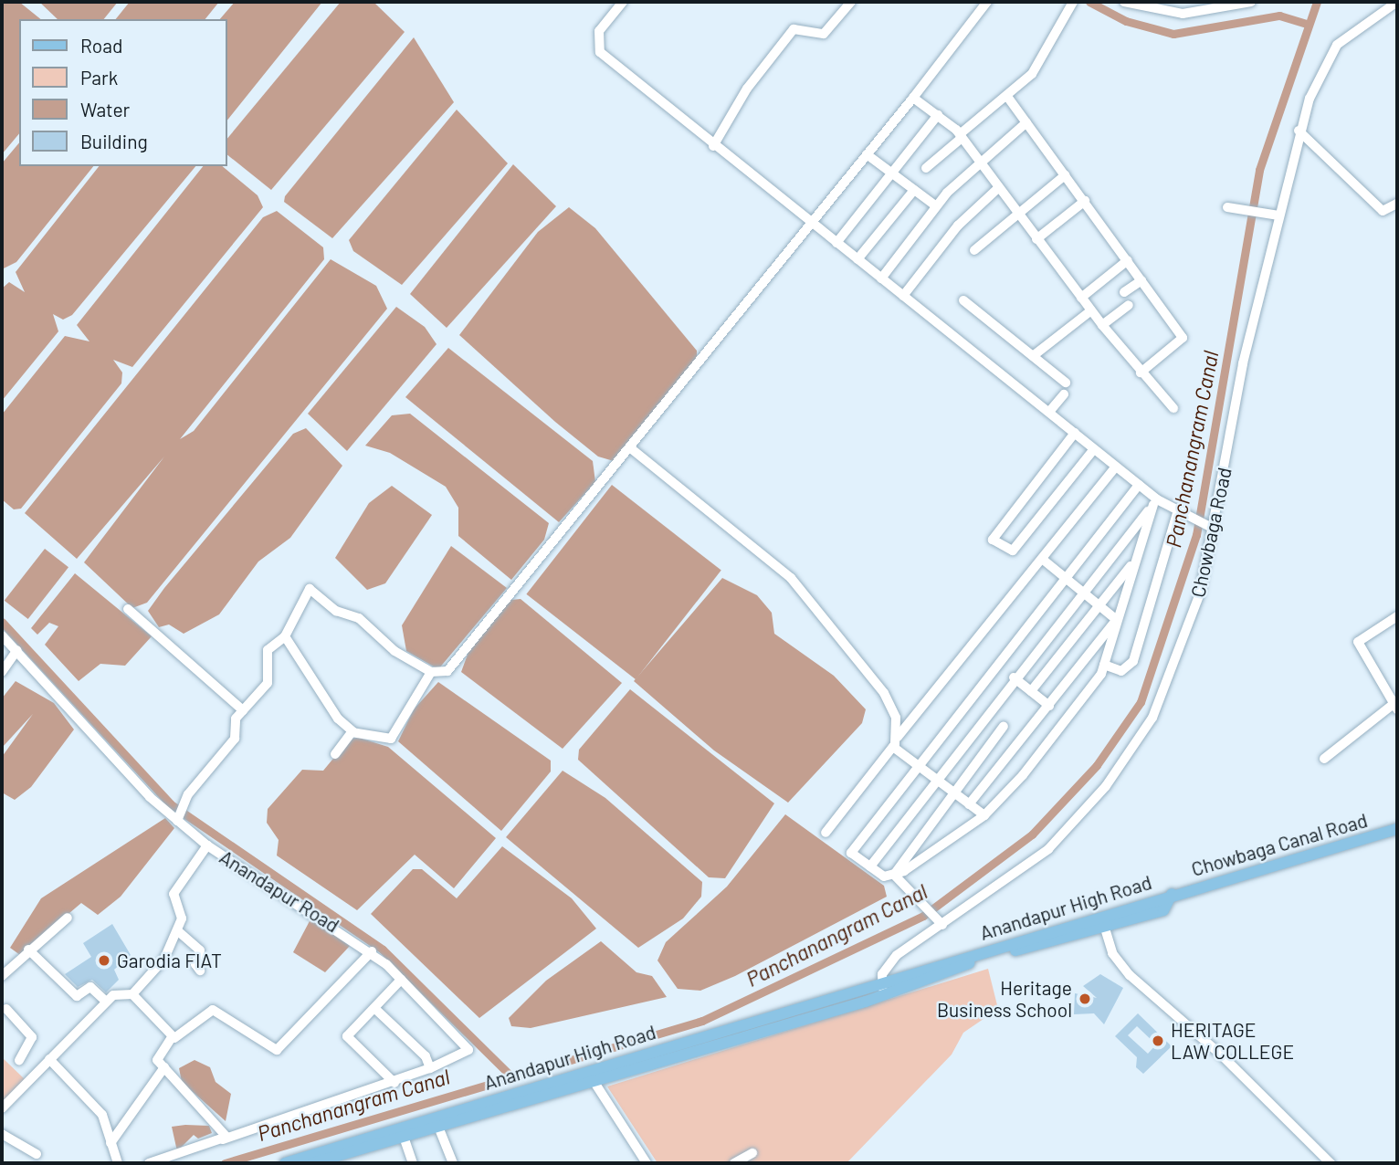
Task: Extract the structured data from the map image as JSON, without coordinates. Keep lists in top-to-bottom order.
{
  "streets": {
    "main road": ["Chowbaga Canal Road", "Anandapur High Road"],
    "street": ["Chowbaga Road", "Anandapur Road"]
  },
  "crossings": [
    ["Chowbaga Road", "Anandapur High Road"],
    ["Chowbaga Canal Road", "Anandapur High Road"]
  ],
  "water": ["Panchanangram Canal"],
  "places": ["Garodia FIAT", "Heritage Business School", "HERITAGE LAW COLLEGE"],
  "legend": [
    "Road",
    "Park",
    "Water",
    "Building"
  ]
}
